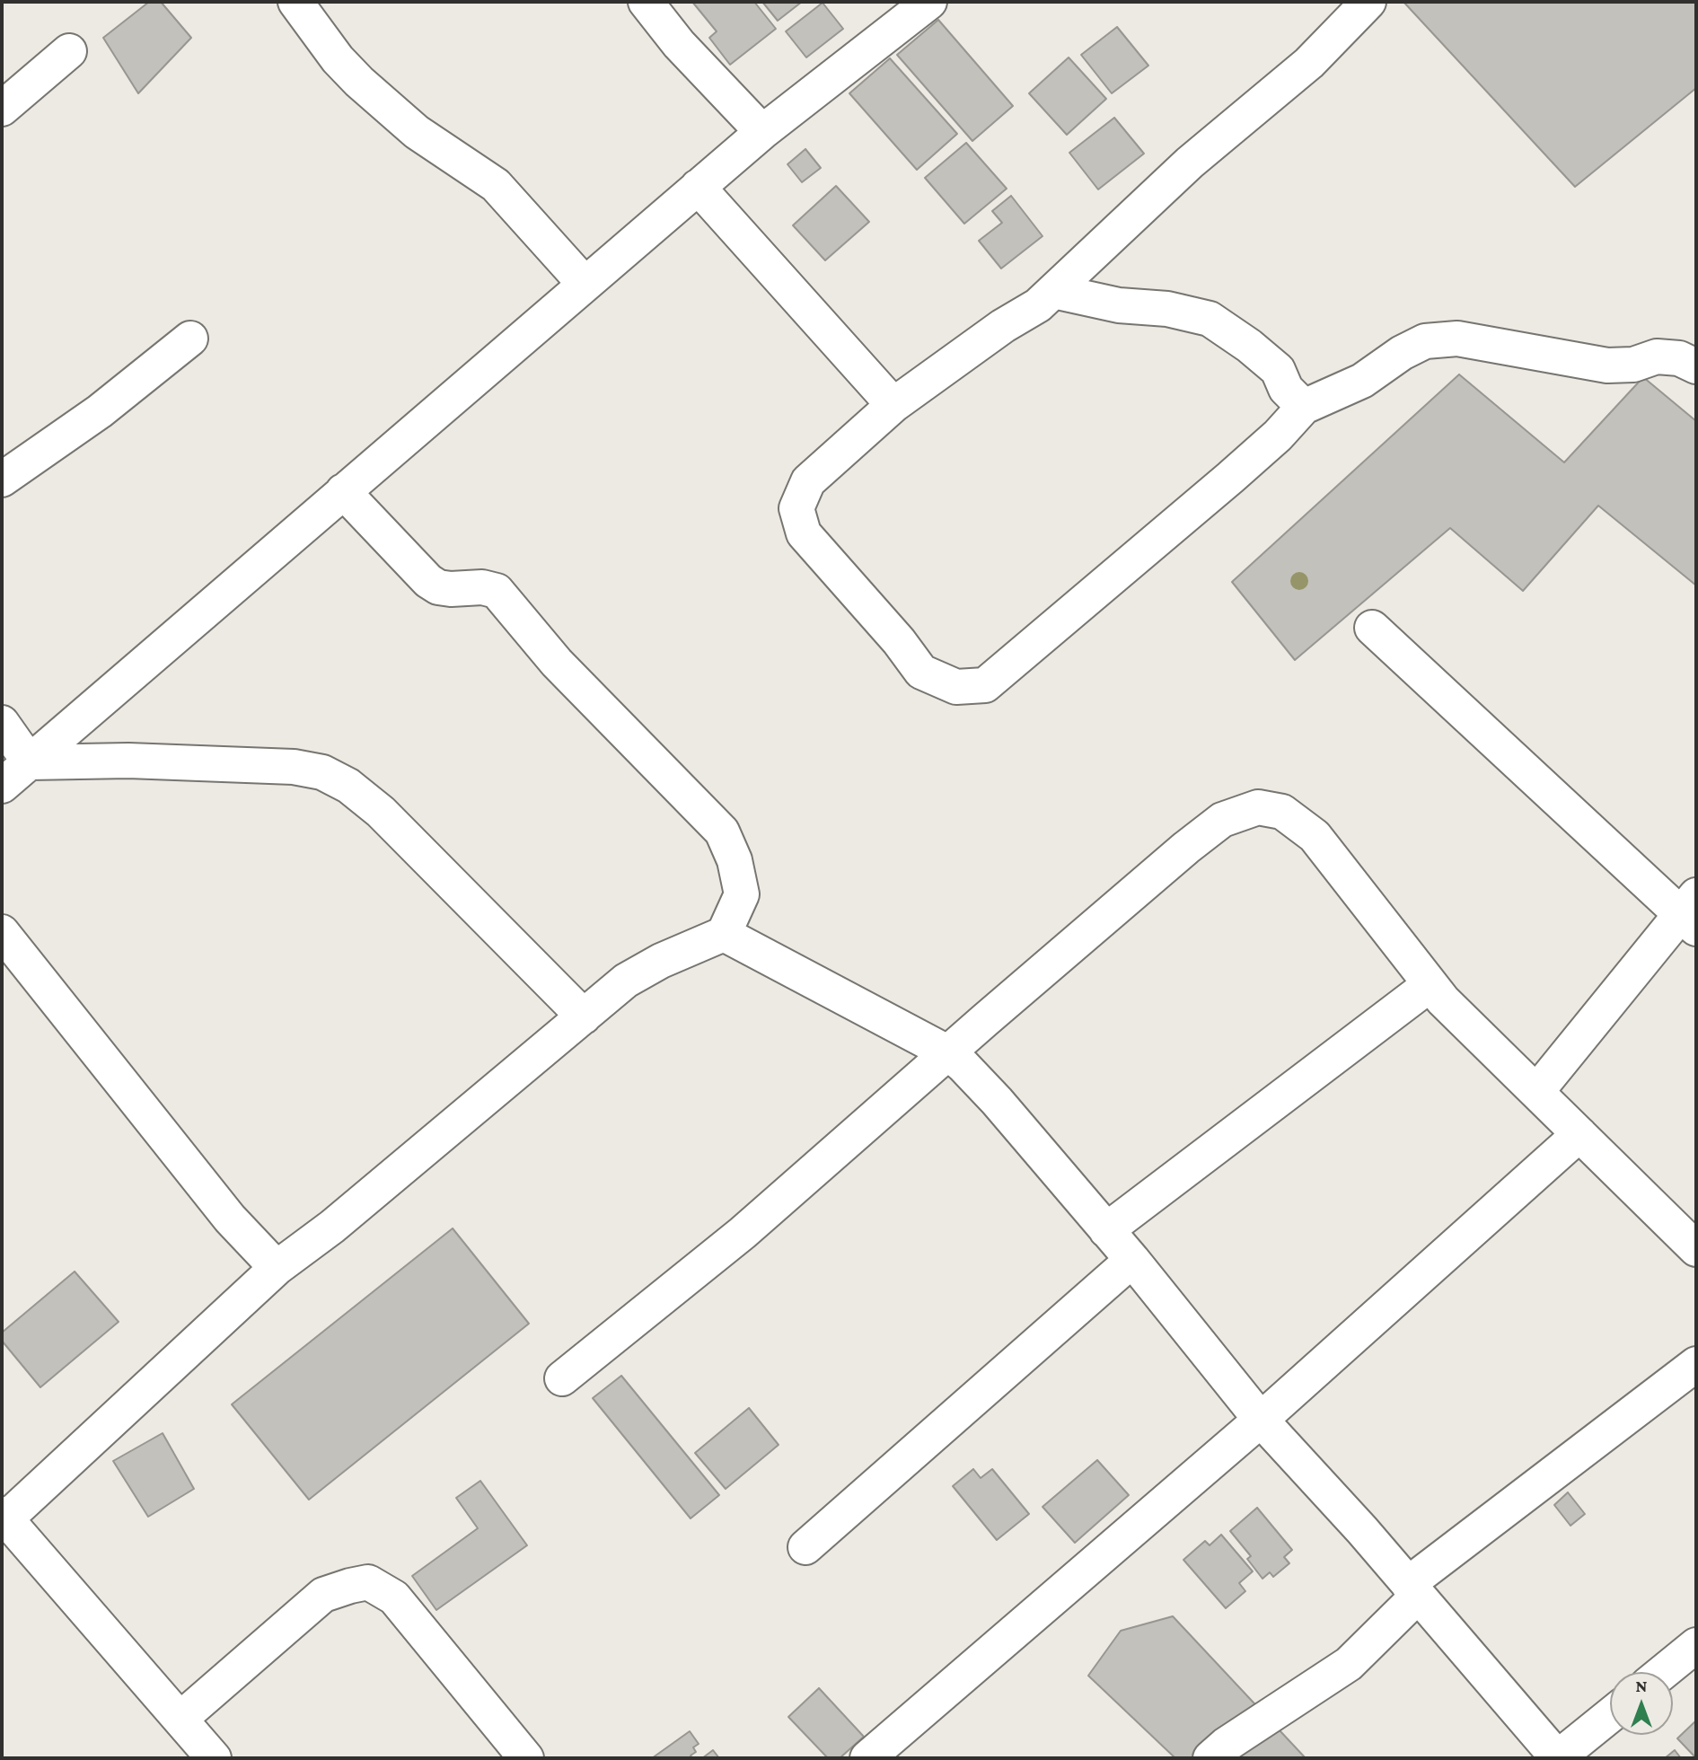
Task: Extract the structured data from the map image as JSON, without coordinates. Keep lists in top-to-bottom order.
{
  "north": "top"
}
